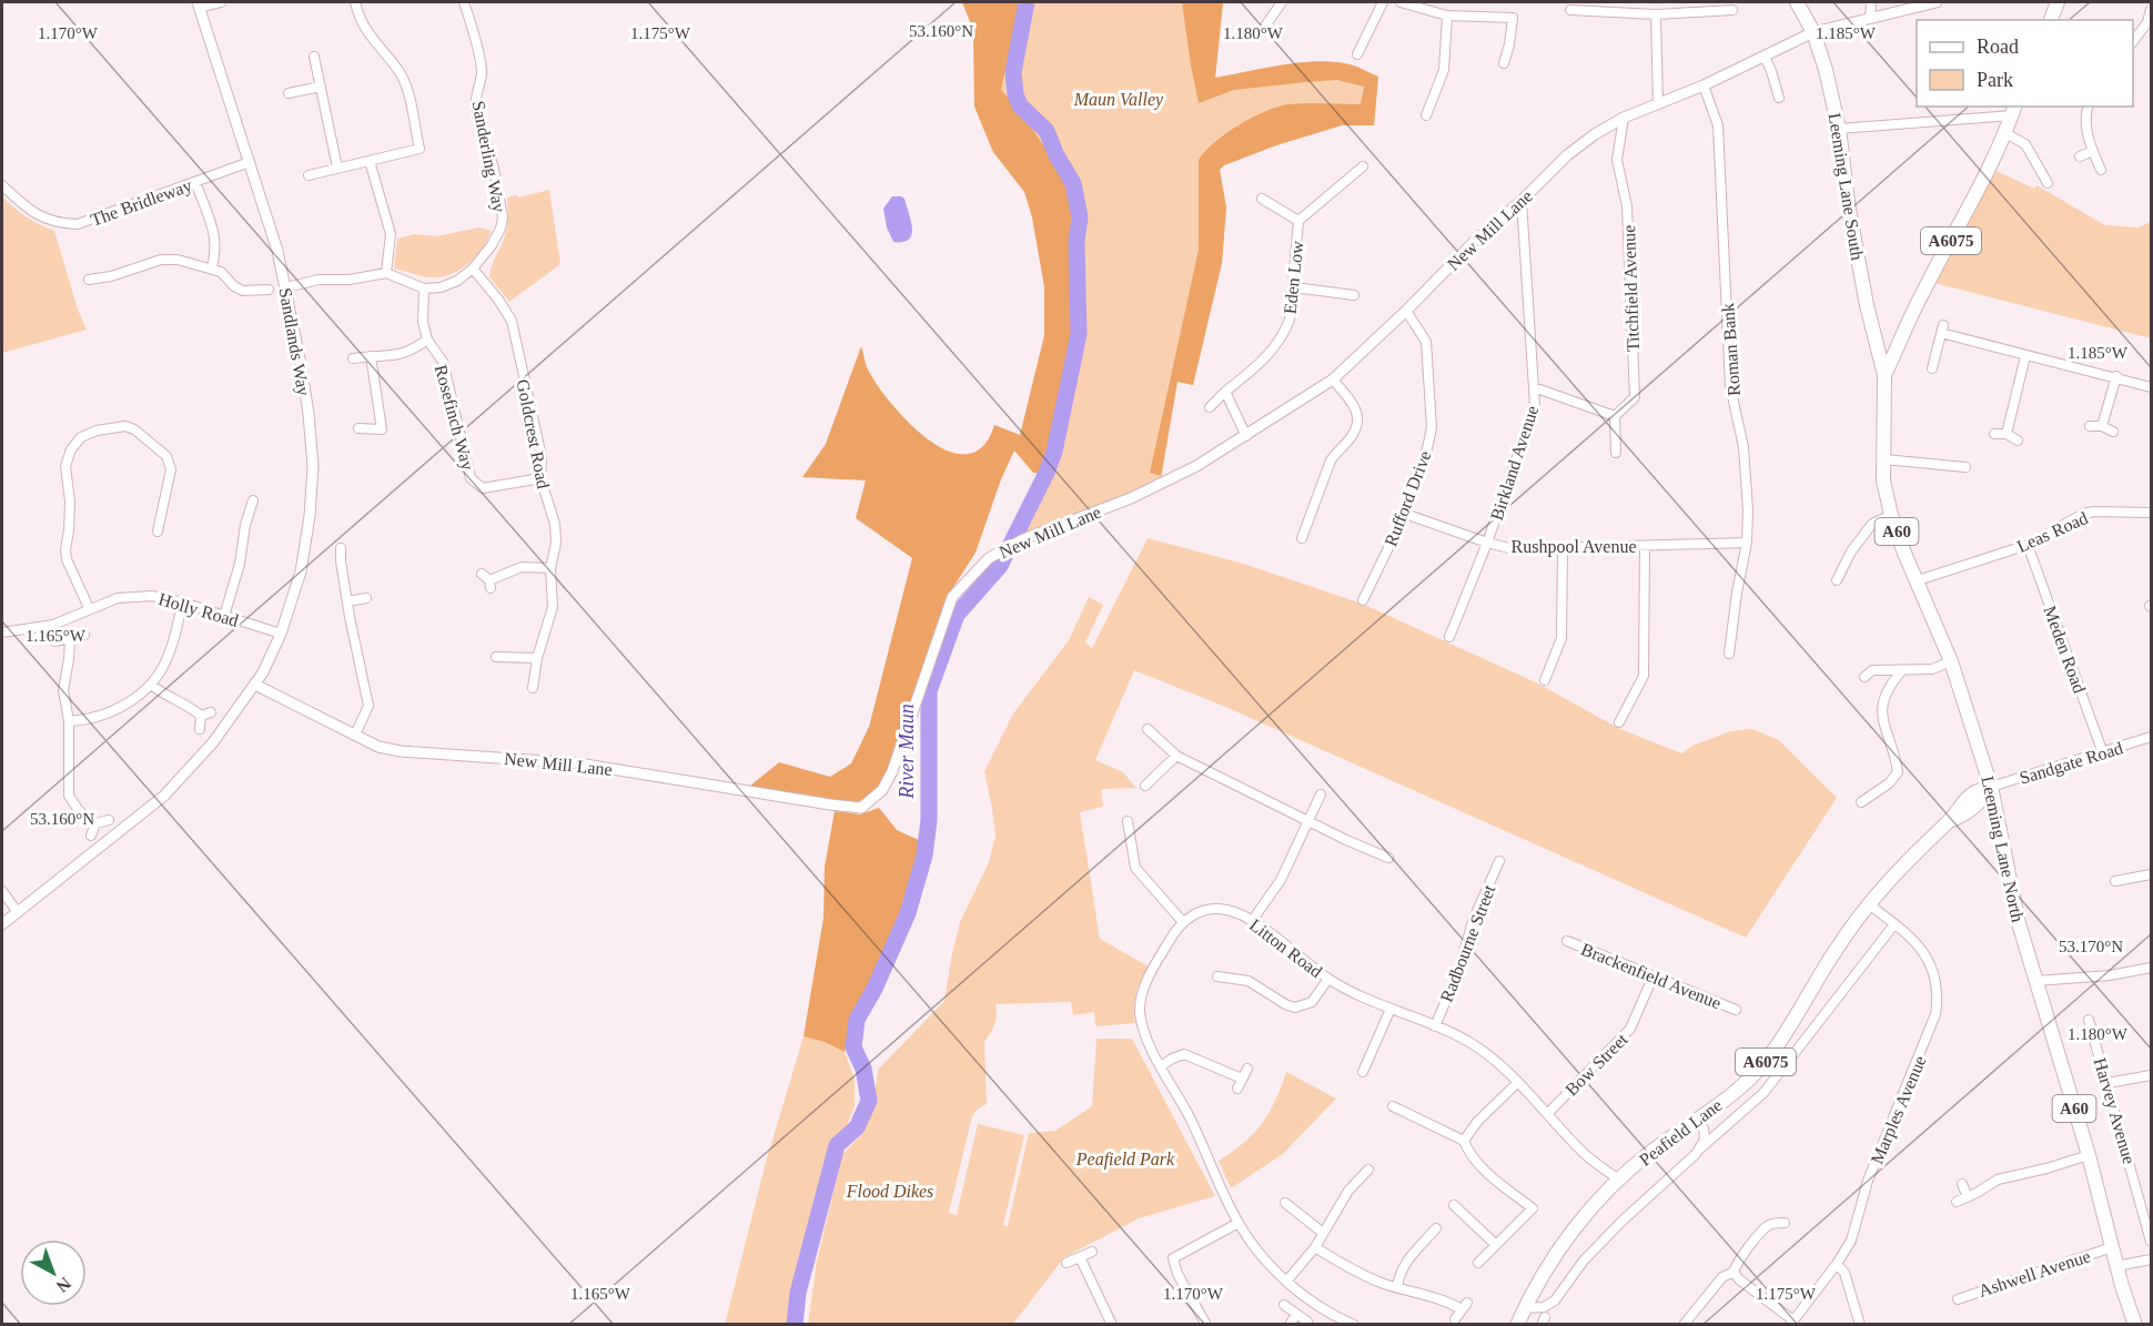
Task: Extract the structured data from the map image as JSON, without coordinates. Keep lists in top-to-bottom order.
{
  "streets": {
    "main road": [
      "Leeming Lane South",
      "A6075",
      "A60",
      "Leeming Lane North",
      "Peafield Lane"
    ],
    "street": [
      "Sanderling Way",
      "The Bridleway",
      "New Mill Lane",
      "Eden Low",
      "Titchfield Avenue",
      "Sandlands Way",
      "Roman Bank",
      "Rosefinch Way",
      "Goldcrest Road",
      "Birkland Avenue",
      "Rufford Drive",
      "Leas Road",
      "Rushpool Avenue",
      "Holly Road",
      "Meden Road",
      "Sandgate Road",
      "Radbourne Street",
      "Litton Road",
      "Brackenfield Avenue",
      "Bow Street",
      "Marples Avenue",
      "Harvey Avenue",
      "Ashwell Avenue"
    ]
  },
  "crossings": [
    ["Sanderling Way", "Rosefinch Way"],
    ["Sanderling Way", "Goldcrest Road"],
    ["Leeming Lane South", "New Mill Lane"],
    ["Leeming Lane South", "A6075"],
    ["Leeming Lane South", "Leeming Lane North"],
    ["The Bridleway", "Sandlands Way"],
    ["New Mill Lane", "Titchfield Avenue"],
    ["New Mill Lane", "Sandlands Way"],
    ["New Mill Lane", "Roman Bank"],
    ["New Mill Lane", "Birkland Avenue"],
    ["New Mill Lane", "Rufford Drive"],
    ["A6075", "Leeming Lane North"],
    ["Sandlands Way", "Holly Road"],
    ["Roman Bank", "Rushpool Avenue"],
    ["Rosefinch Way", "Goldcrest Road"],
    ["Birkland Avenue", "Rushpool Avenue"],
    ["Rufford Drive", "Rushpool Avenue"],
    ["Leas Road", "Meden Road"],
    ["Leas Road", "Leeming Lane North"],
    ["Meden Road", "Sandgate Road"],
    ["Sandgate Road", "Leeming Lane North"],
    ["Sandgate Road", "Peafield Lane"],
    ["Leeming Lane North", "Peafield Lane"],
    ["Leeming Lane North", "Ashwell Avenue"],
    ["Radbourne Street", "Litton Road"],
    ["Litton Road", "Bow Street"],
    ["Litton Road", "Peafield Lane"],
    ["Brackenfield Avenue", "Bow Street"],
    ["Marples Avenue", "Peafield Lane"]
  ],
  "water": ["River Maun"],
  "parks": ["Maun Valley", "Peafield Park", "Flood Dikes"],
  "legend": ["Road", "Park"],
  "north": "bottom right",
  "coordinates": [
    "53.160°N",
    "1.170°W",
    "1.175°W",
    "1.180°W",
    "1.185°W",
    "1.165°W",
    "53.170°N"
  ]
}
